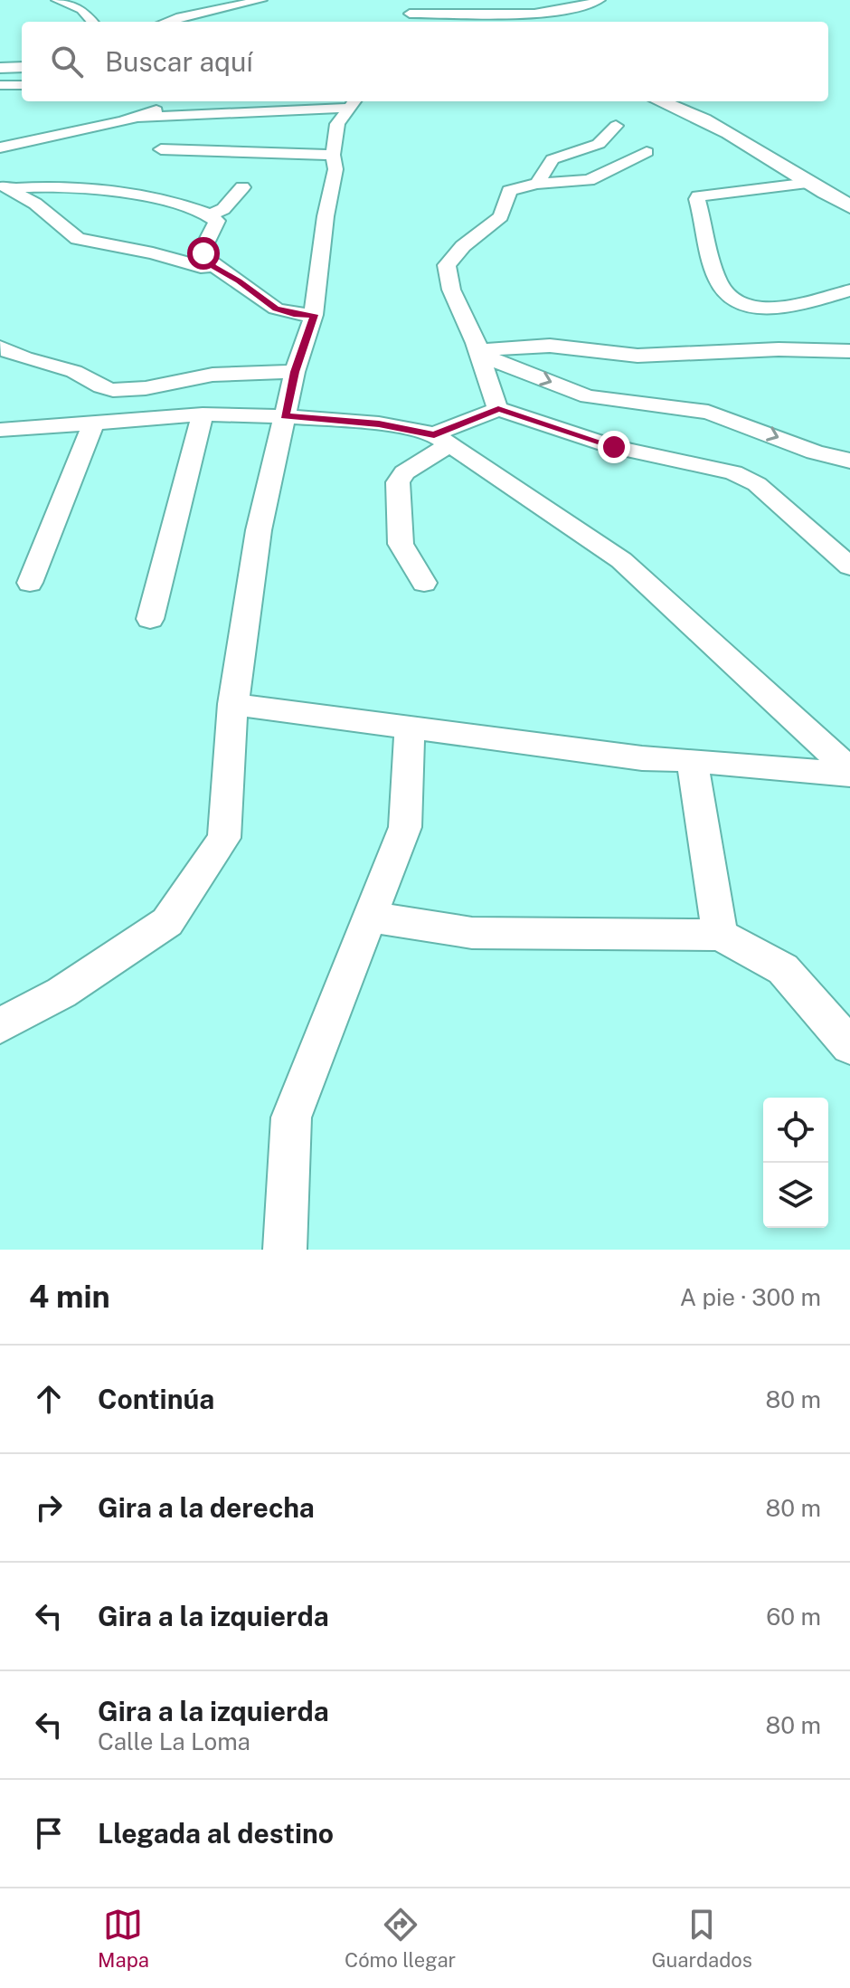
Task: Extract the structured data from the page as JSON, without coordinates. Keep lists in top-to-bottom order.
{
  "page": {
    "search": "Buscar aquí",
    "heading": ["4 min", "A pie · 300 m"],
    "list": [
      ["Continúa", "80 m"],
      ["Gira a la derecha", "80 m"],
      ["Gira a la izquierda", "60 m"],
      ["Gira a la izquierda", "Calle La Loma", "80 m"],
      "Llegada al destino"
    ],
    "nav": ["Mapa", "Cómo llegar", "Guardados"]
  }
}
